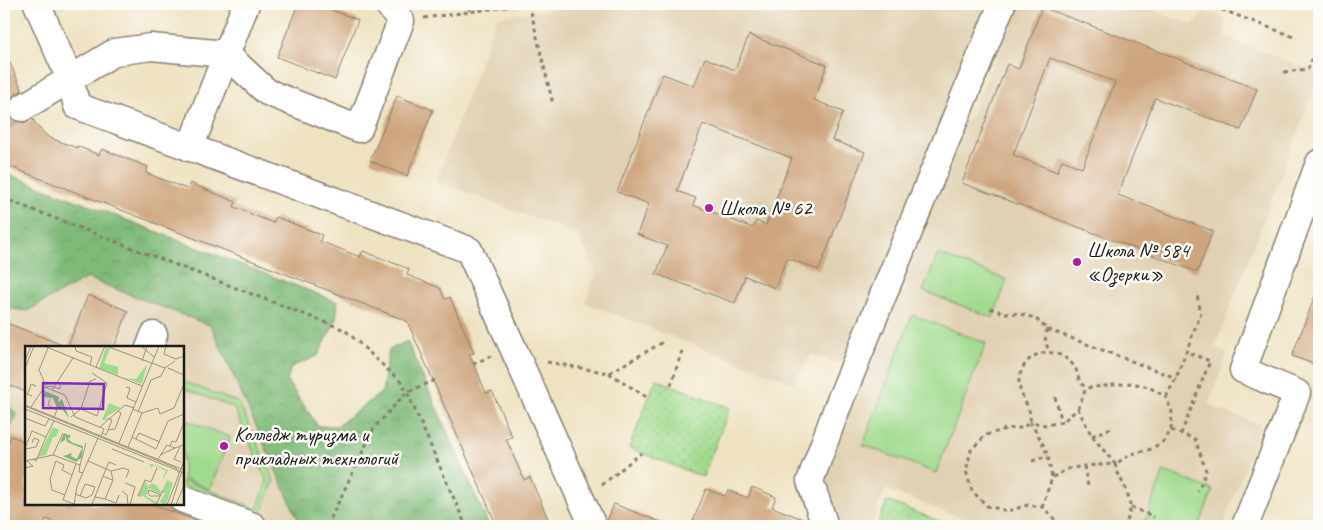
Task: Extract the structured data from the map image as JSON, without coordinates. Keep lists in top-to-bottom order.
{
  "places": ["Школа № 62", "Школа № 584 «Озерки»", "Колледж туризма и прикладных технологий"]
}
